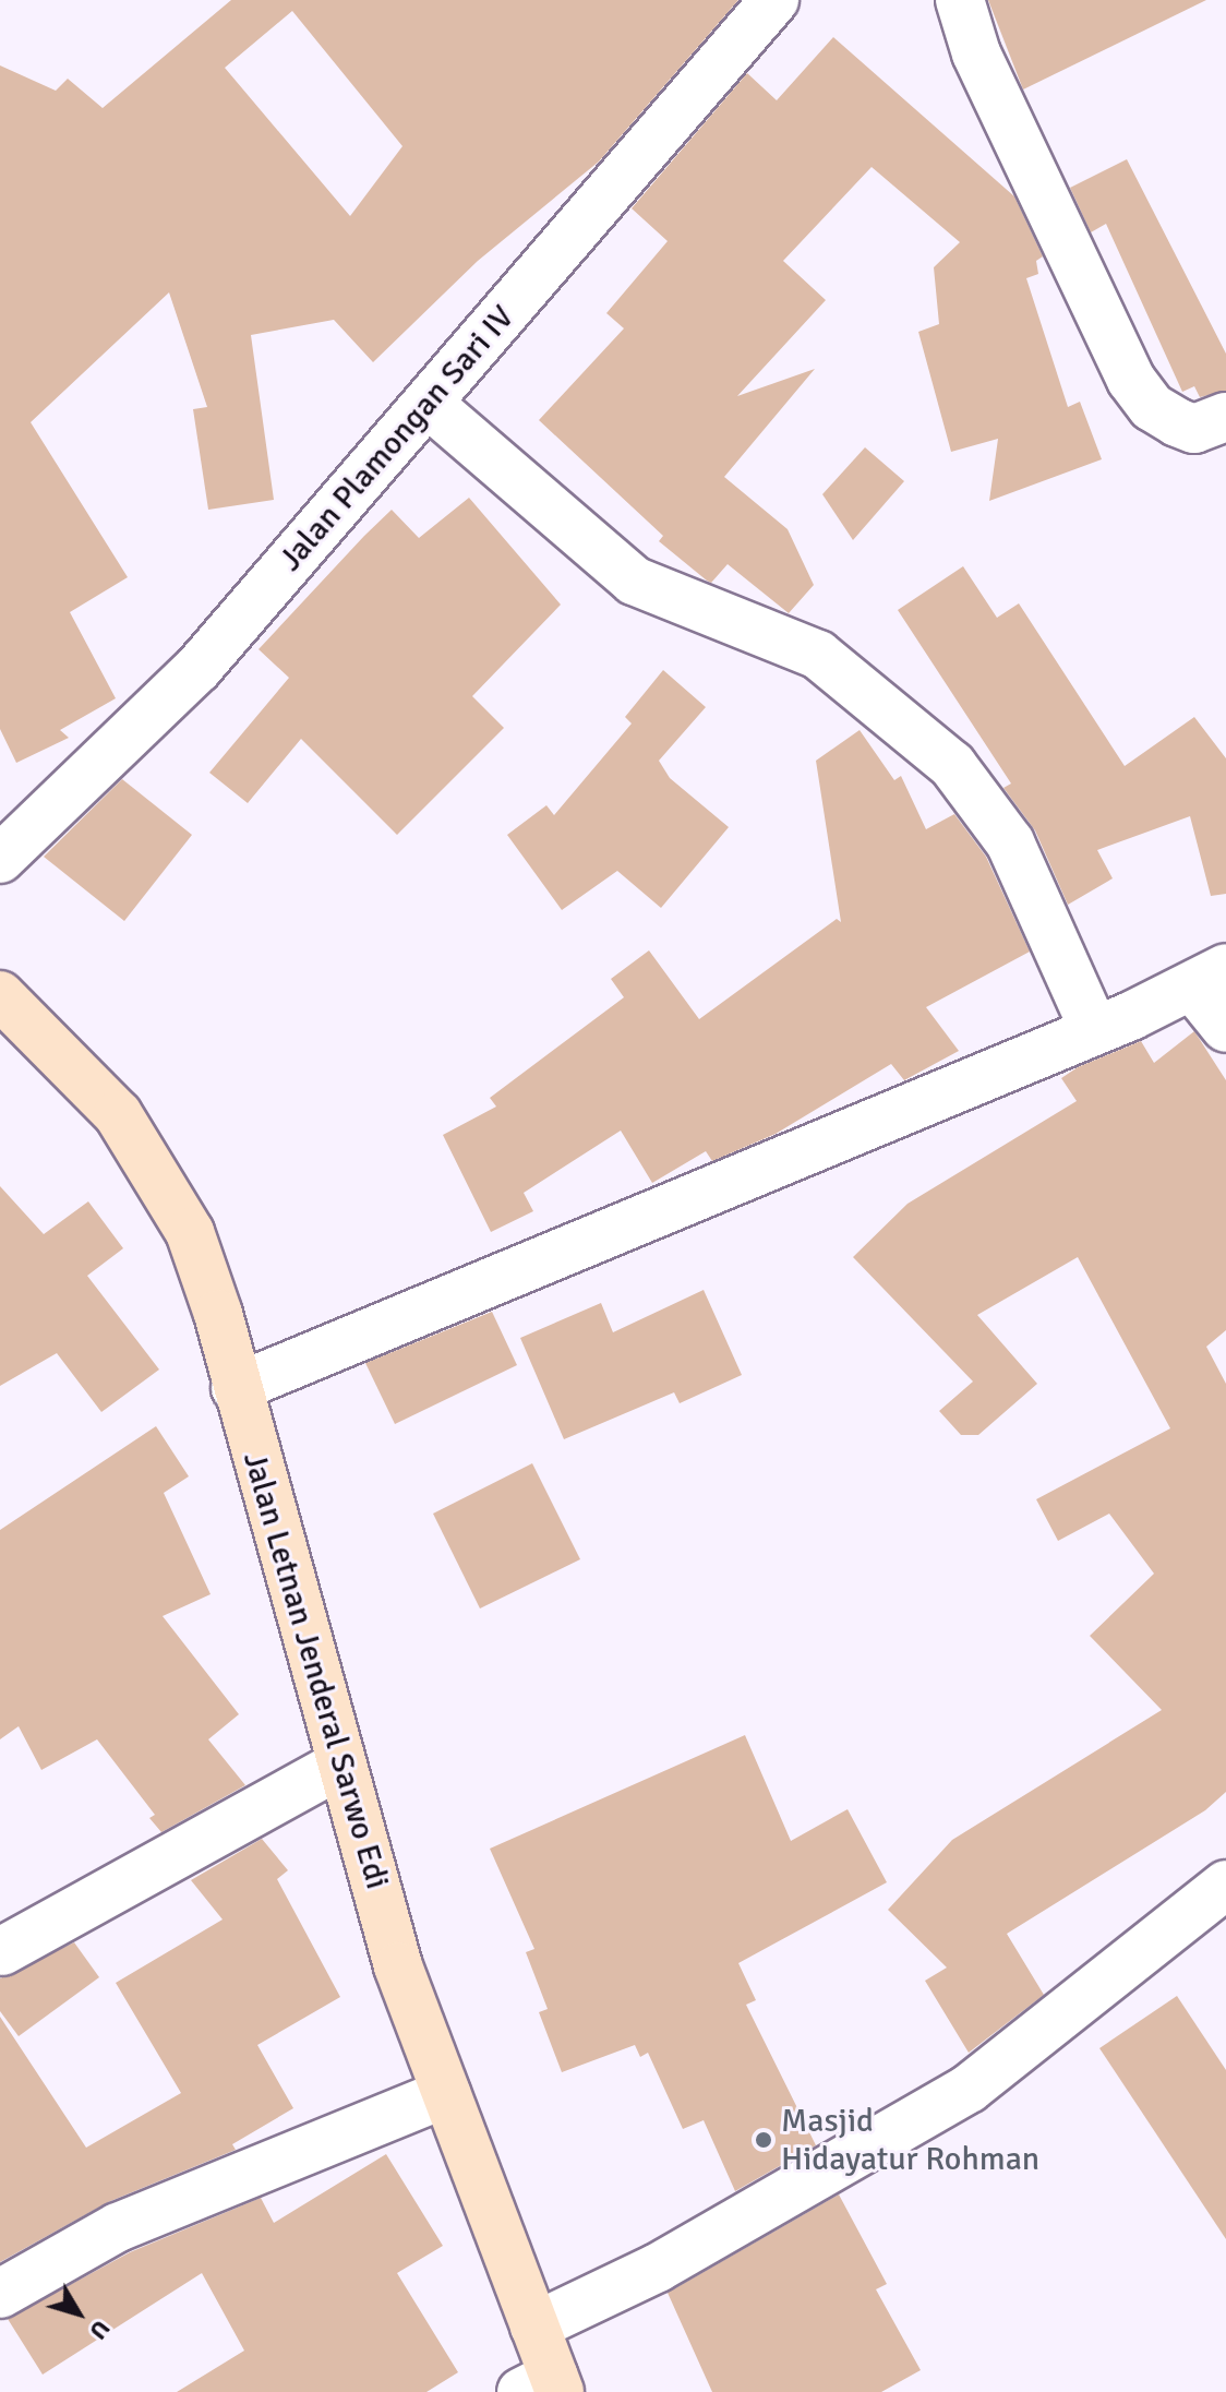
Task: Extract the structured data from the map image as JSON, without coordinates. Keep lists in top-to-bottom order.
{
  "streets": {
    "main road": ["Jalan Letnan Jenderal Sarwo Edi"],
    "street": ["Jalan Plamongan Sari IV"]
  },
  "places": ["Masjid Hidayatur Rohman"],
  "north": "bottom right"
}
